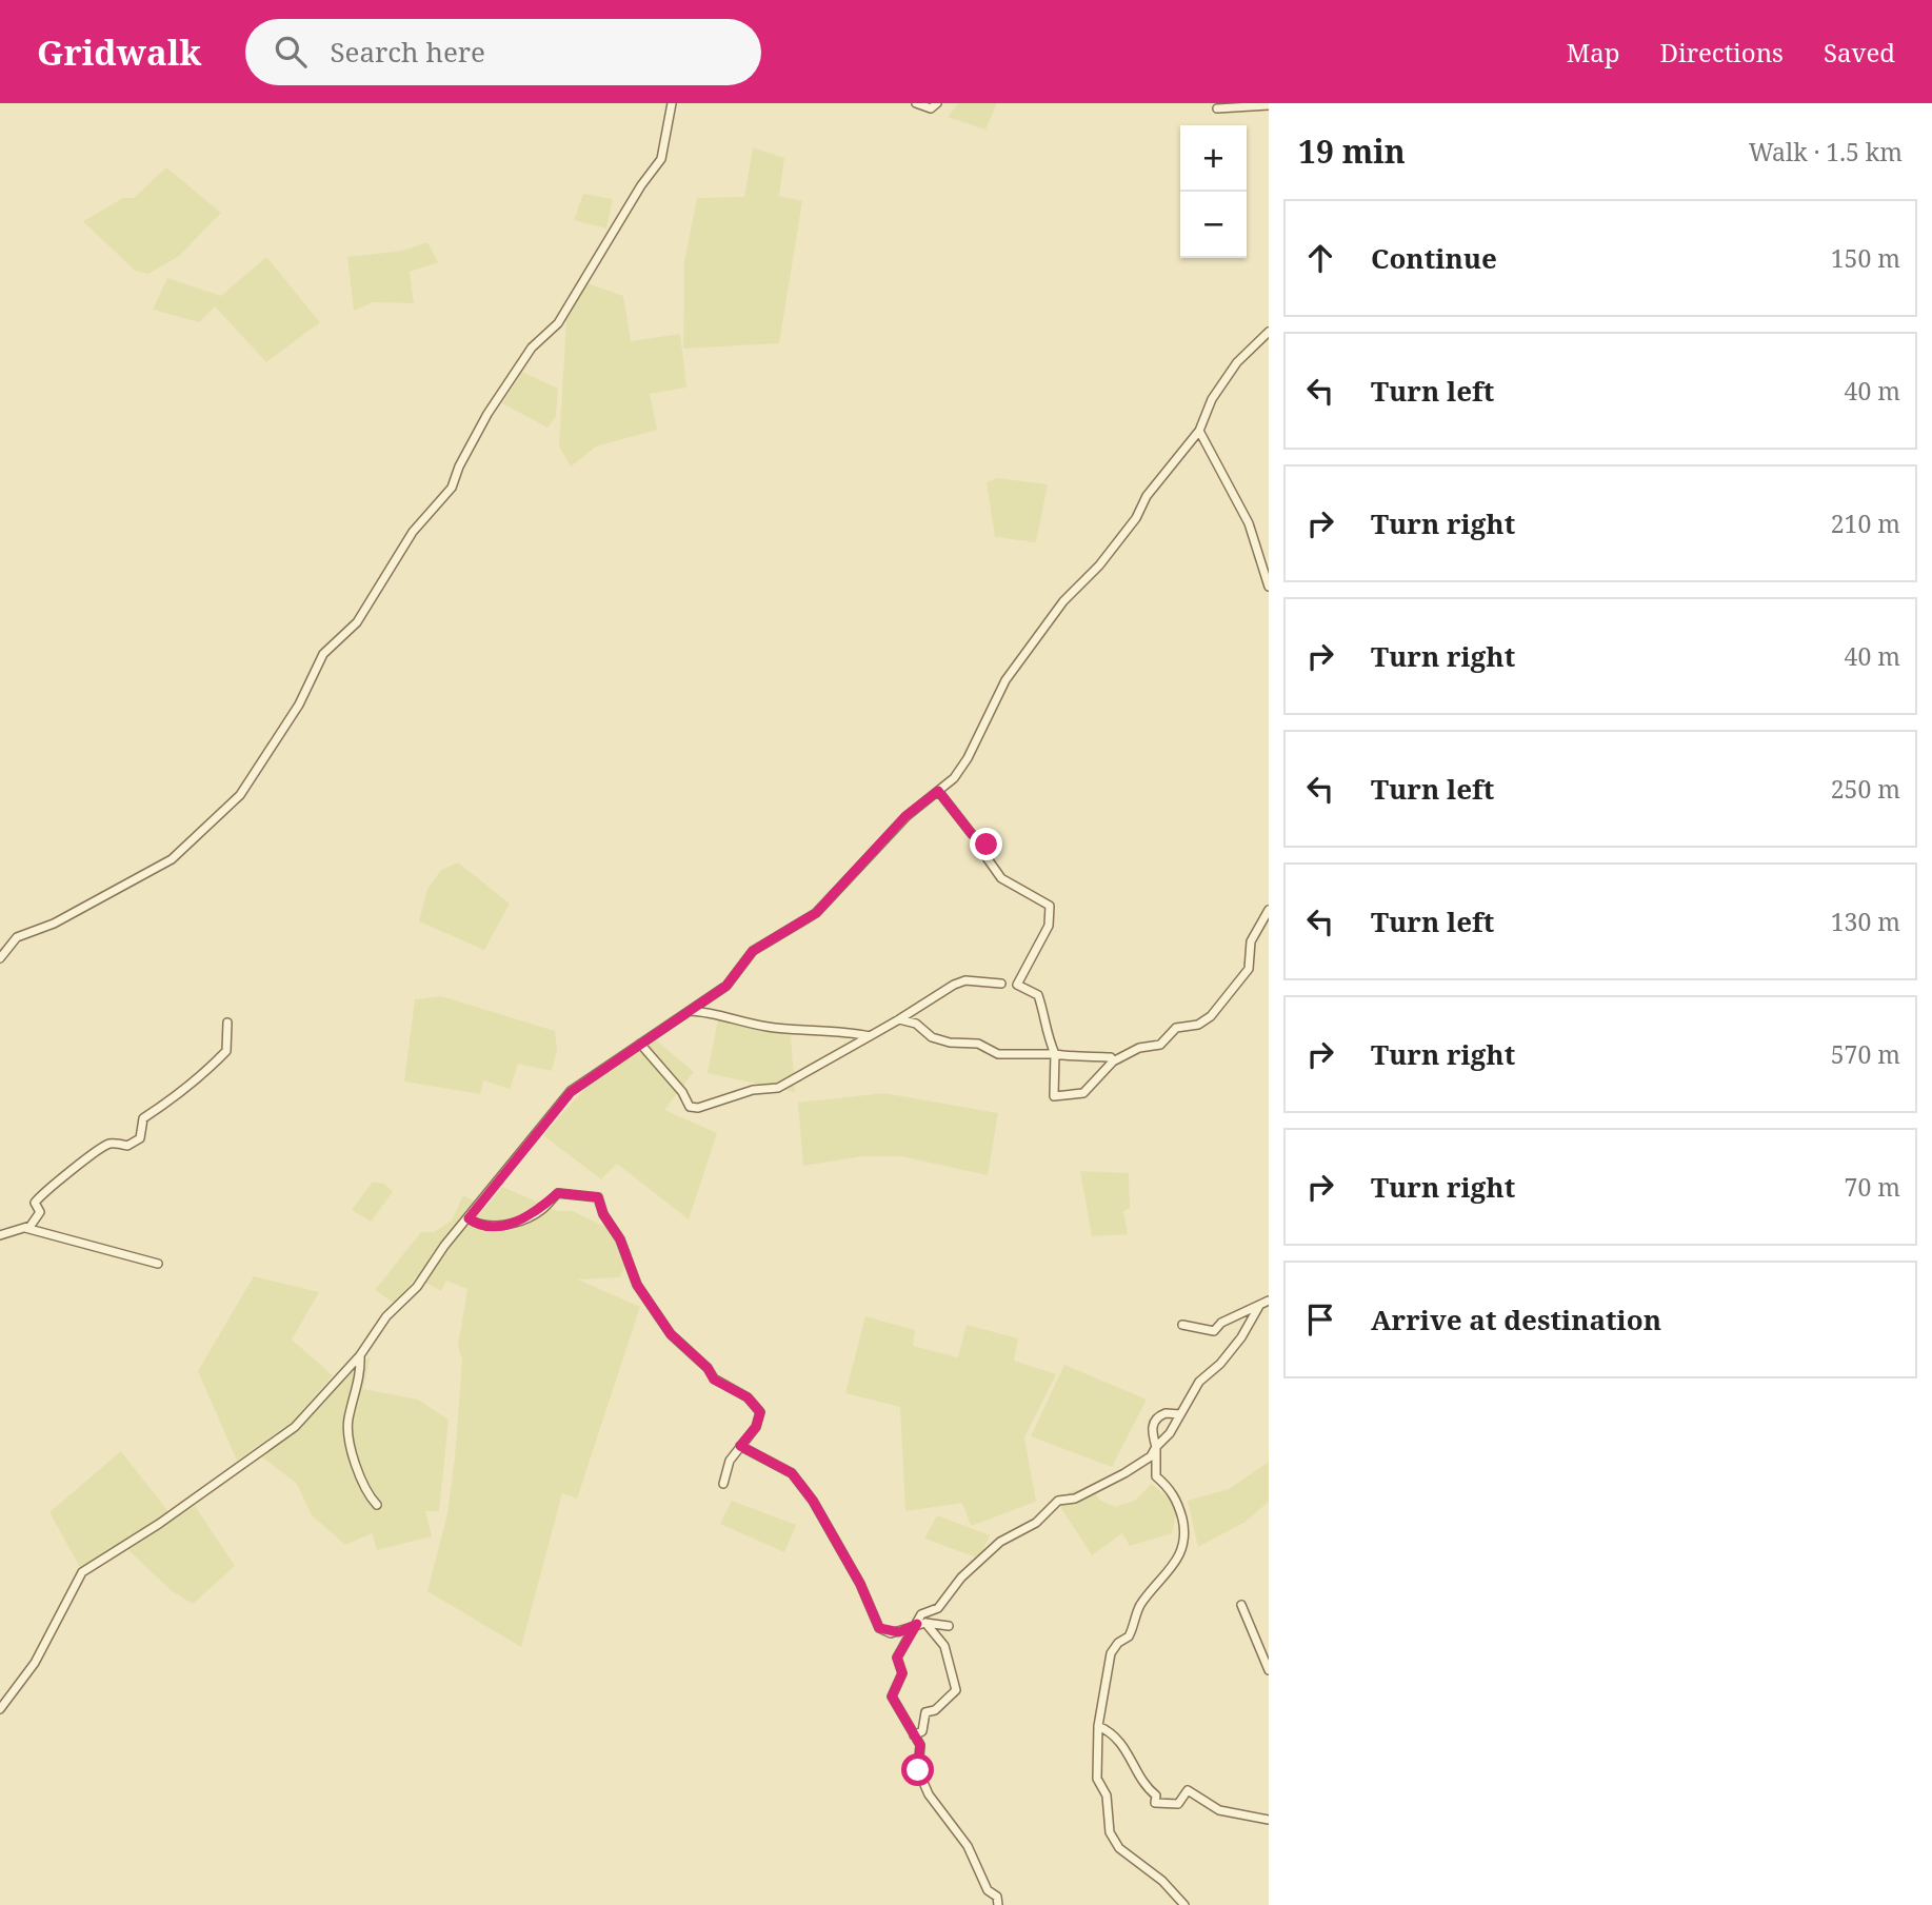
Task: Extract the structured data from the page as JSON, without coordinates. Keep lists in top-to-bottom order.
{
  "page": {
    "header": "Gridwalk",
    "search": "Search here",
    "nav": ["Map", "Directions", "Saved"],
    "heading": ["19 min", "Walk · 1.5 km"],
    "map_buttons": ["+", "−"],
    "list": [
      ["Continue", "150 m"],
      ["Turn left", "40 m"],
      ["Turn right", "210 m"],
      ["Turn right", "40 m"],
      ["Turn left", "250 m"],
      ["Turn left", "130 m"],
      ["Turn right", "570 m"],
      ["Turn right", "70 m"],
      "Arrive at destination"
    ]
  }
}
